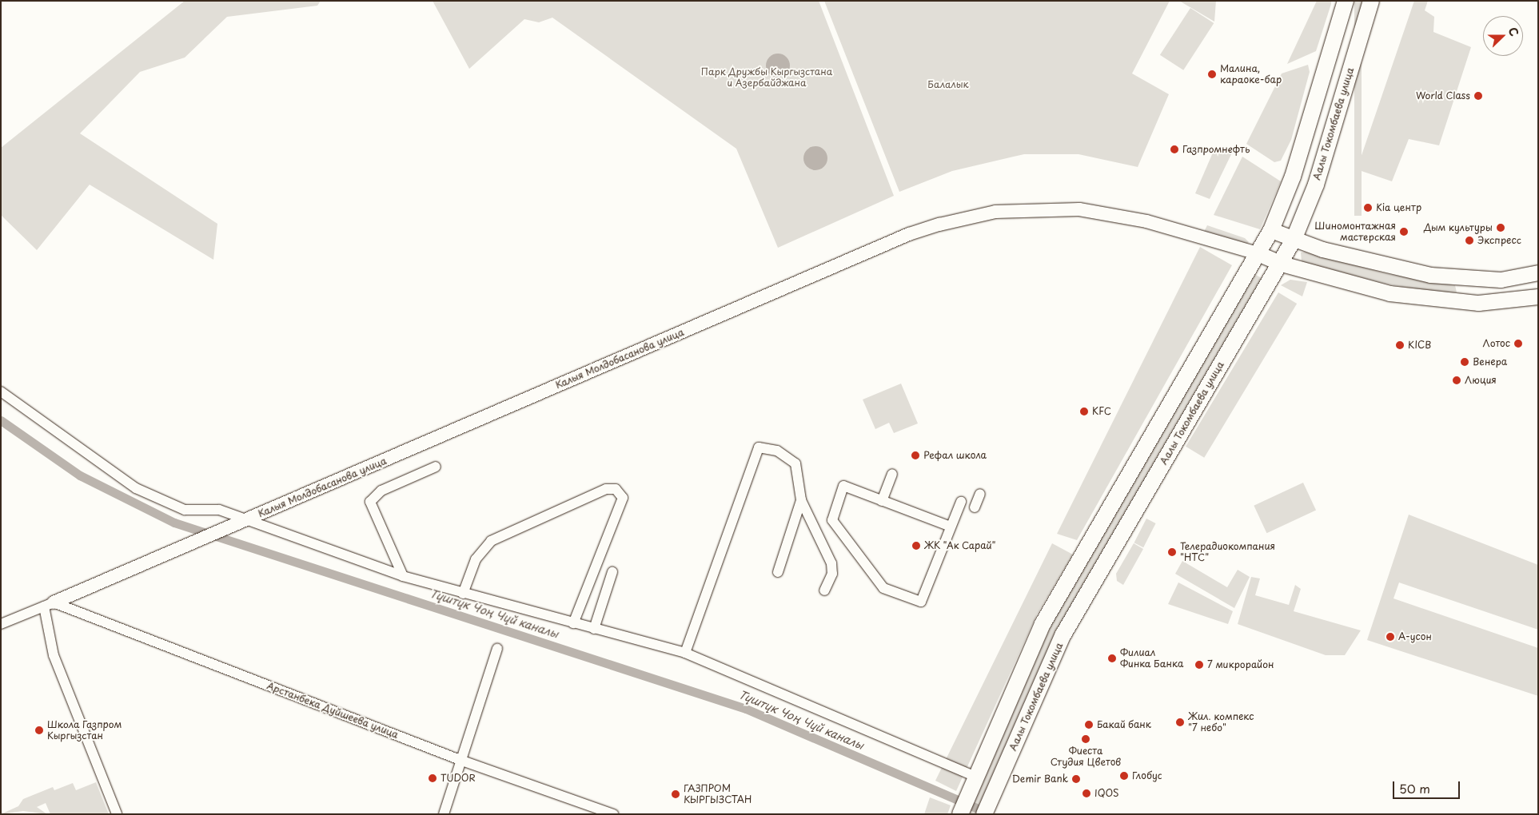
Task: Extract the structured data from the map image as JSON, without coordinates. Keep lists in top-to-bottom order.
{
  "streets": {
    "main road": ["Аалы Токомбаева улица"],
    "street": ["Калыя Молдобасанова улица", "Арстанбека Дуйшеева улица"]
  },
  "crossings": [
    ["Калыя Молдобасанова улица", "Арстанбека Дуйшеева улица"]
  ],
  "water": ["Түштүк Чоң Чүй каналы"],
  "parks": ["Парк Дружбы Кыргызстана и Азербайджана", "Балалык"],
  "places": [
    "Малина, караоке-бар",
    "World Class",
    "Газпромнефть",
    "Kia центр",
    "Дым культуры",
    "Шиномонтажная мастерская",
    "Экспресс",
    "Лотос",
    "KICB",
    "Венера",
    "Люция",
    "KFC",
    "Рефал школа",
    "ЖК \"Ак Сарай\"",
    "Телерадиокомпания \"НТС\"",
    "А-усон",
    "Филиал Финка Банка",
    "7 микрорайон",
    "Жил. компекс \"7 небо\"",
    "Бакай банк",
    "Школа Газпром Кыргызстан",
    "Фиеста Студия Цветов",
    "Глобус",
    "TUDOR",
    "Demir Bank",
    "IQOS",
    "ГАЗПРОМ КЫРГЫЗСТАН"
  ],
  "scale_bar": "50 m",
  "north": "right"
}
